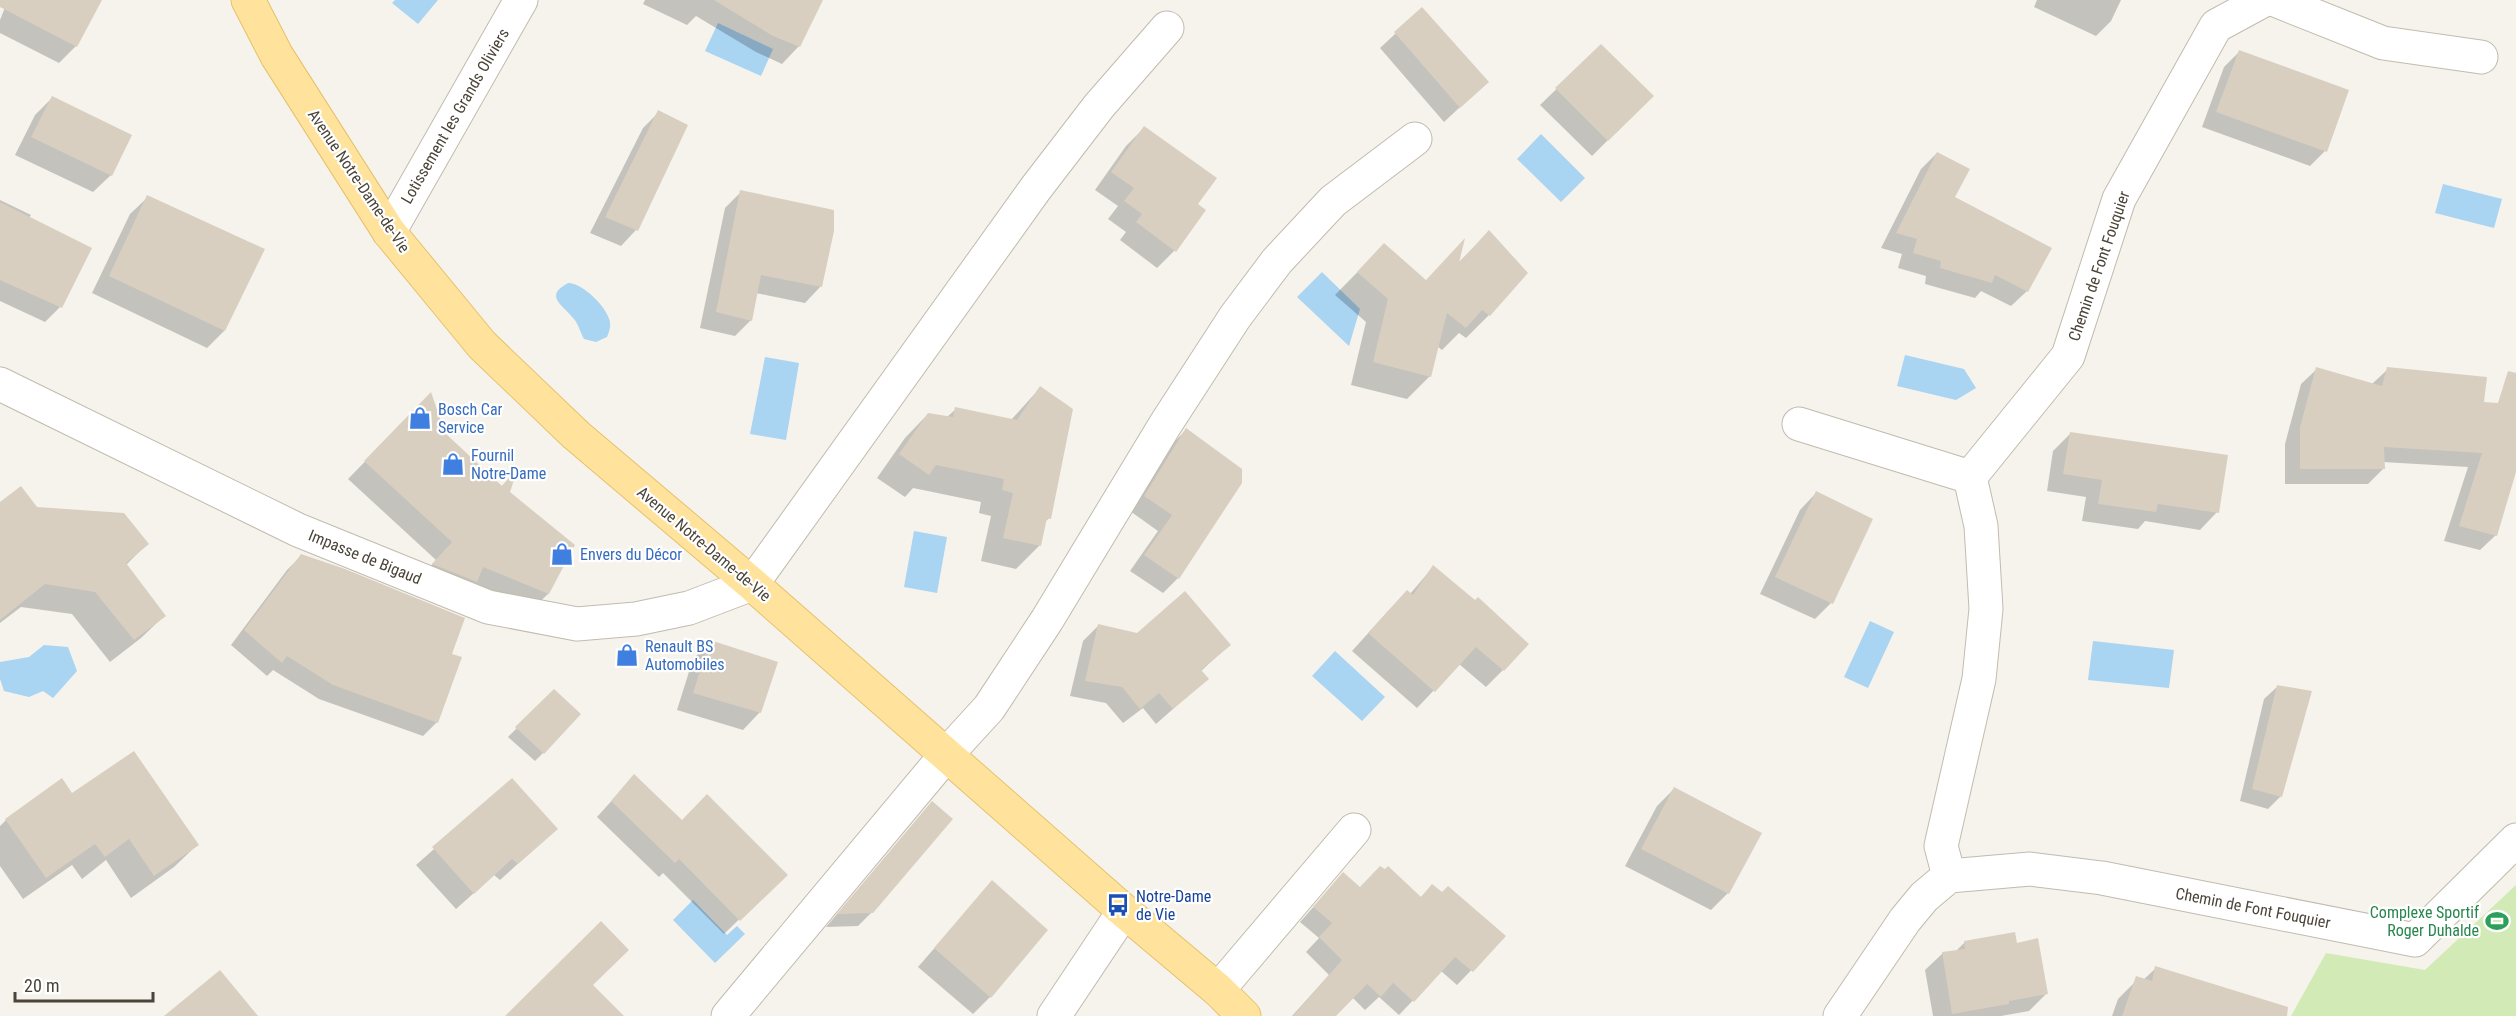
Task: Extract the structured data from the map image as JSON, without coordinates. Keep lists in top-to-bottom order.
{
  "streets": {
    "main road": ["Avenue Notre-Dame-de-Vie"],
    "street": ["Lotissement les Grands Oliviers", "Chemin de Font Fouquier", "Impasse de Bigaud"]
  },
  "crossings": [
    ["Lotissement les Grands Oliviers", "Avenue Notre-Dame-de-Vie"],
    ["Avenue Notre-Dame-de-Vie", "Impasse de Bigaud"]
  ],
  "places": {
    "shop": [
      "Bosch Car Service",
      "Fournil Notre-Dame",
      "Envers du Décor",
      "Renault BS Automobiles"
    ],
    "bus stop": ["Notre-Dame de Vie"],
    "sports": ["Complexe Sportif Roger Duhalde"]
  },
  "scale_bar": "20 m"
}
